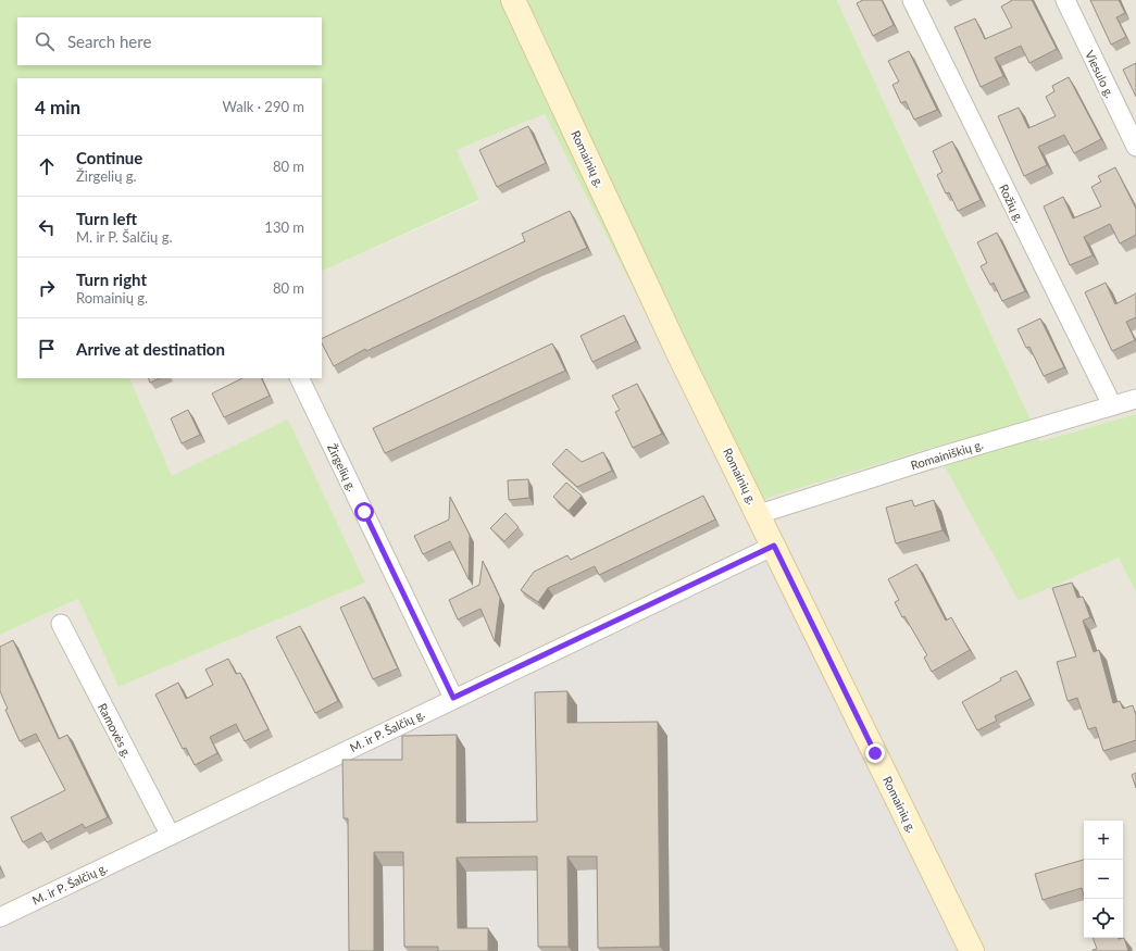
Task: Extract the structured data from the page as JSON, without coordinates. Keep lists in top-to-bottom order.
{
  "streets": {
    "main road": ["Romainių g."],
    "street": [
      "Viesulo g.",
      "Rožių g.",
      "Romainiškių g.",
      "Žirgelių g.",
      "Ramovės g.",
      "M. ir P. Šalčių g."
    ]
  },
  "crossings": [
    ["Romainių g.", "Romainiškių g."],
    ["Romainių g.", "M. ir P. Šalčių g."],
    ["Rožių g.", "Romainiškių g."],
    ["Žirgelių g.", "M. ir P. Šalčių g."],
    ["Ramovės g.", "M. ir P. Šalčių g."]
  ],
  "page": {
    "search": "Search here",
    "heading": ["4 min", "Walk · 290 m"],
    "list": [
      ["Continue", "Žirgelių g.", "80 m"],
      ["Turn left", "M. ir P. Šalčių g.", "130 m"],
      ["Turn right", "Romainių g.", "80 m"],
      "Arrive at destination"
    ],
    "map_buttons": ["+", "−"]
  }
}
